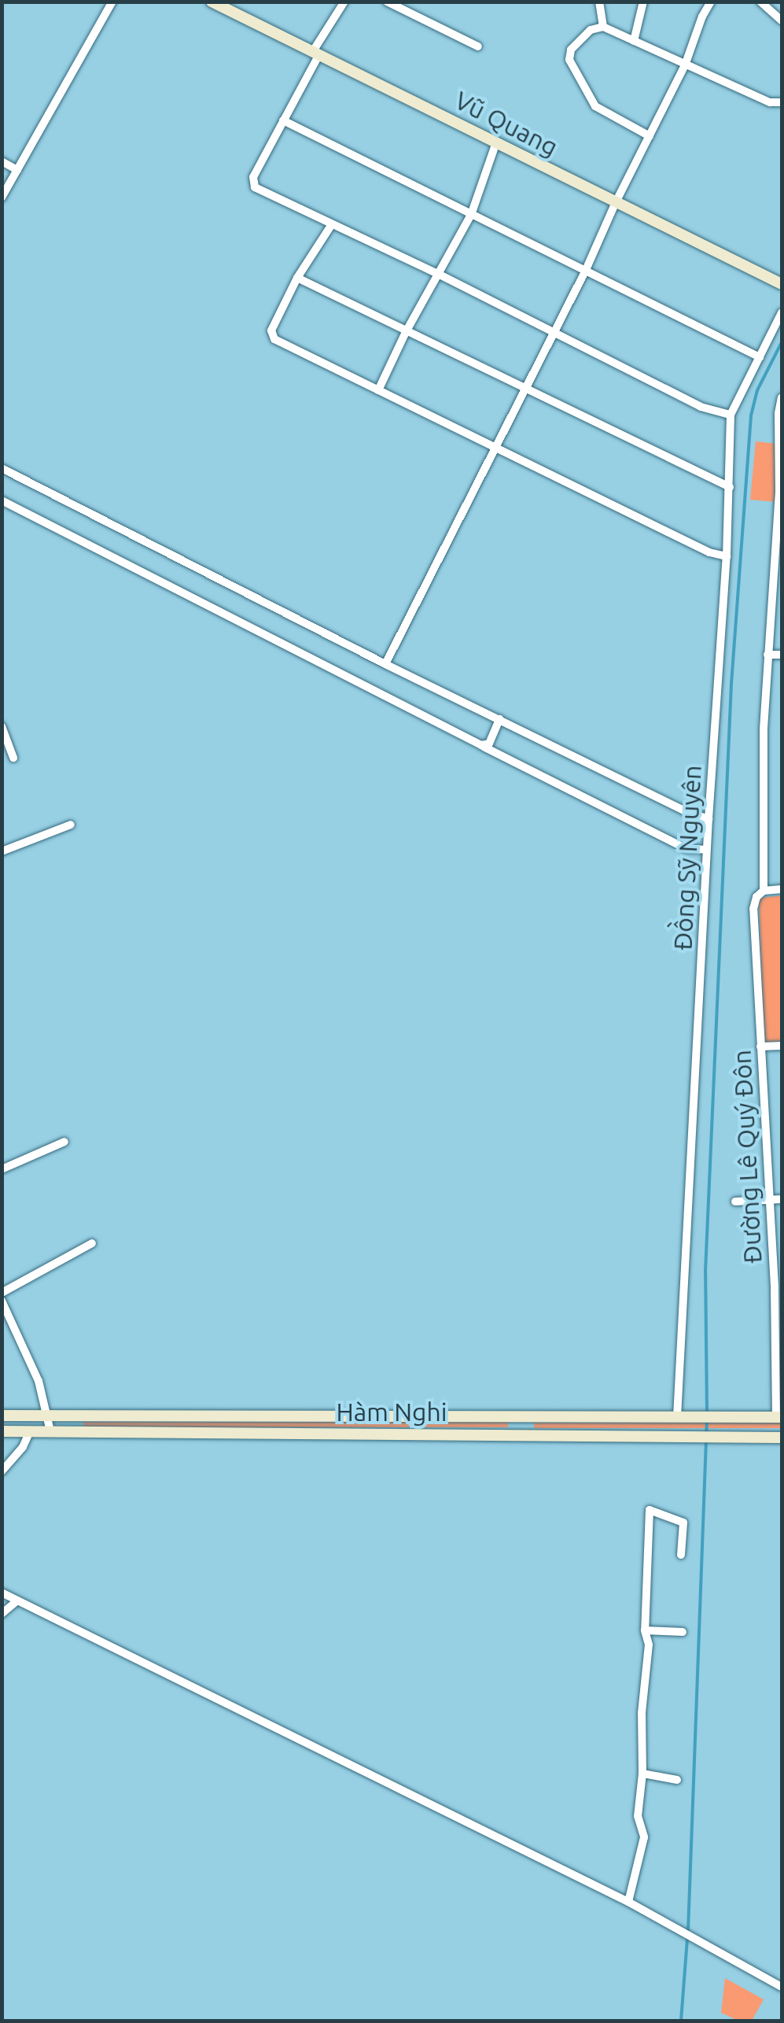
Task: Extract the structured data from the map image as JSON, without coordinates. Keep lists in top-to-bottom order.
{
  "streets": {
    "main road": ["Vũ Quang", "Hàm Nghi"],
    "street": ["Đồng Sỹ Nguyên", "Đường Lê Quý Đôn"]
  },
  "crossings": [
    ["Đồng Sỹ Nguyên", "Hàm Nghi"],
    ["Đường Lê Quý Đôn", "Hàm Nghi"]
  ]
}
